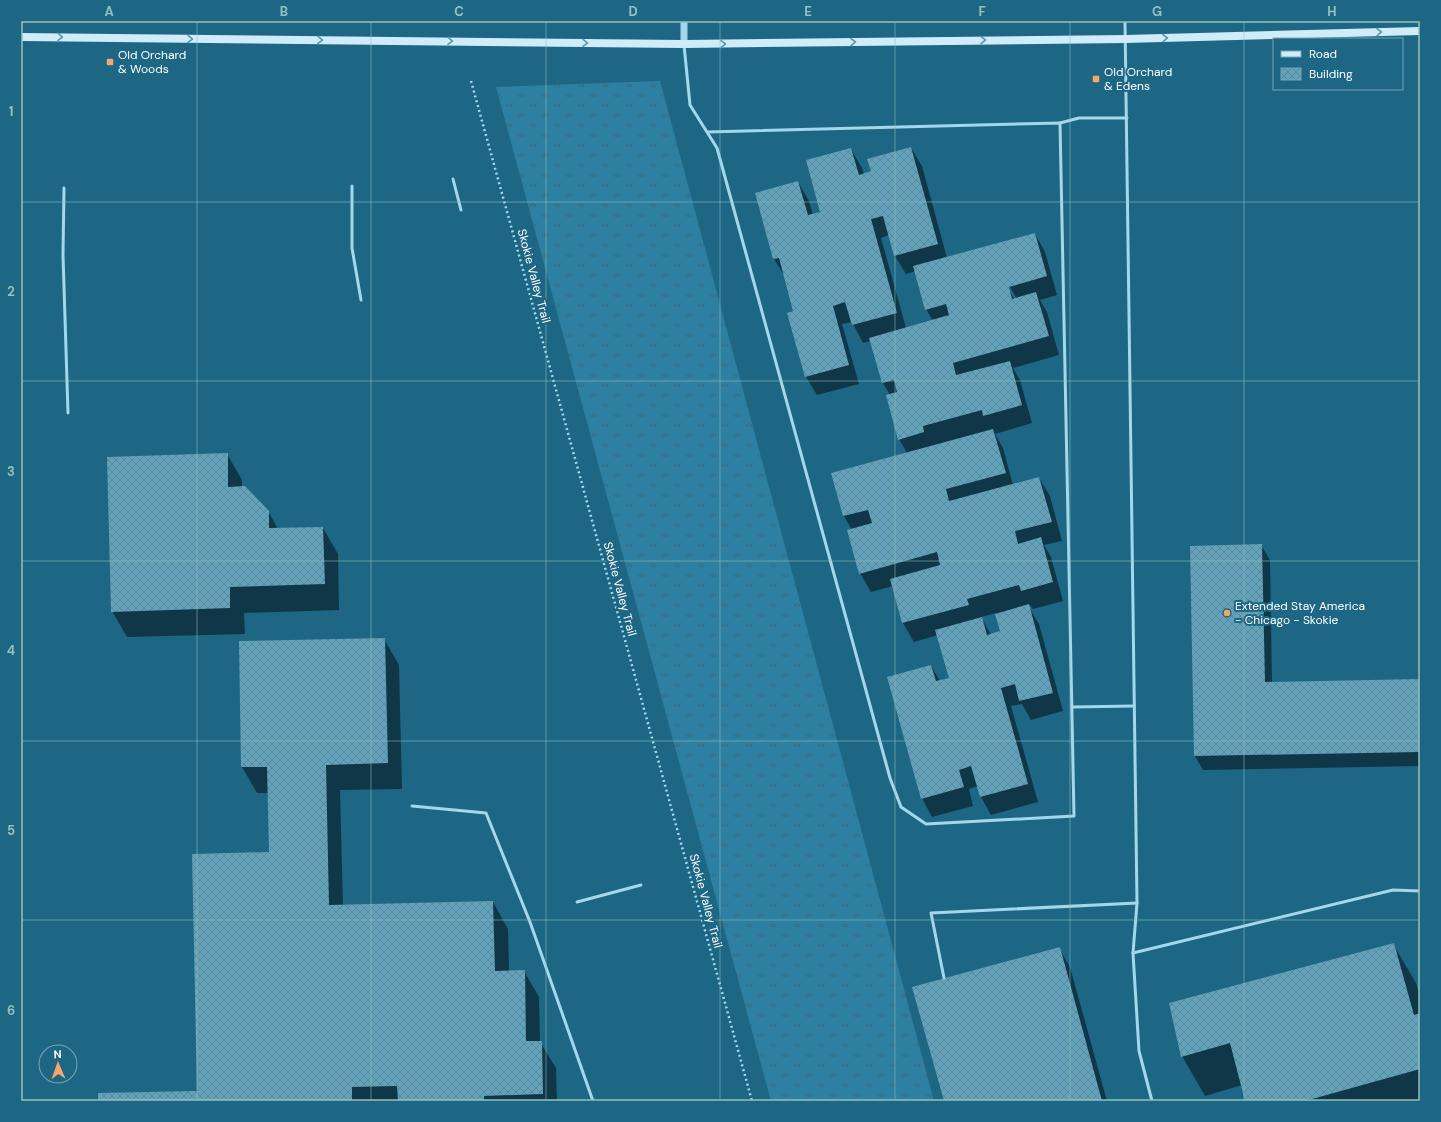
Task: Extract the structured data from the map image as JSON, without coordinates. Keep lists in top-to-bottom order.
{
  "streets": {
    "path": ["Skokie Valley Trail"]
  },
  "places": {
    "transit": ["Old Orchard & Woods", "Old Orchard & Edens"],
    "other": ["Extended Stay America - Chicago - Skokie"]
  },
  "legend": ["Road", "Building"],
  "north": "top",
  "grid": {
    "columns": [
      "A",
      "B",
      "C",
      "D",
      "E",
      "F",
      "G",
      "H"
    ],
    "rows": [
      "1",
      "2",
      "3",
      "4",
      "5",
      "6"
    ]
  }
}
